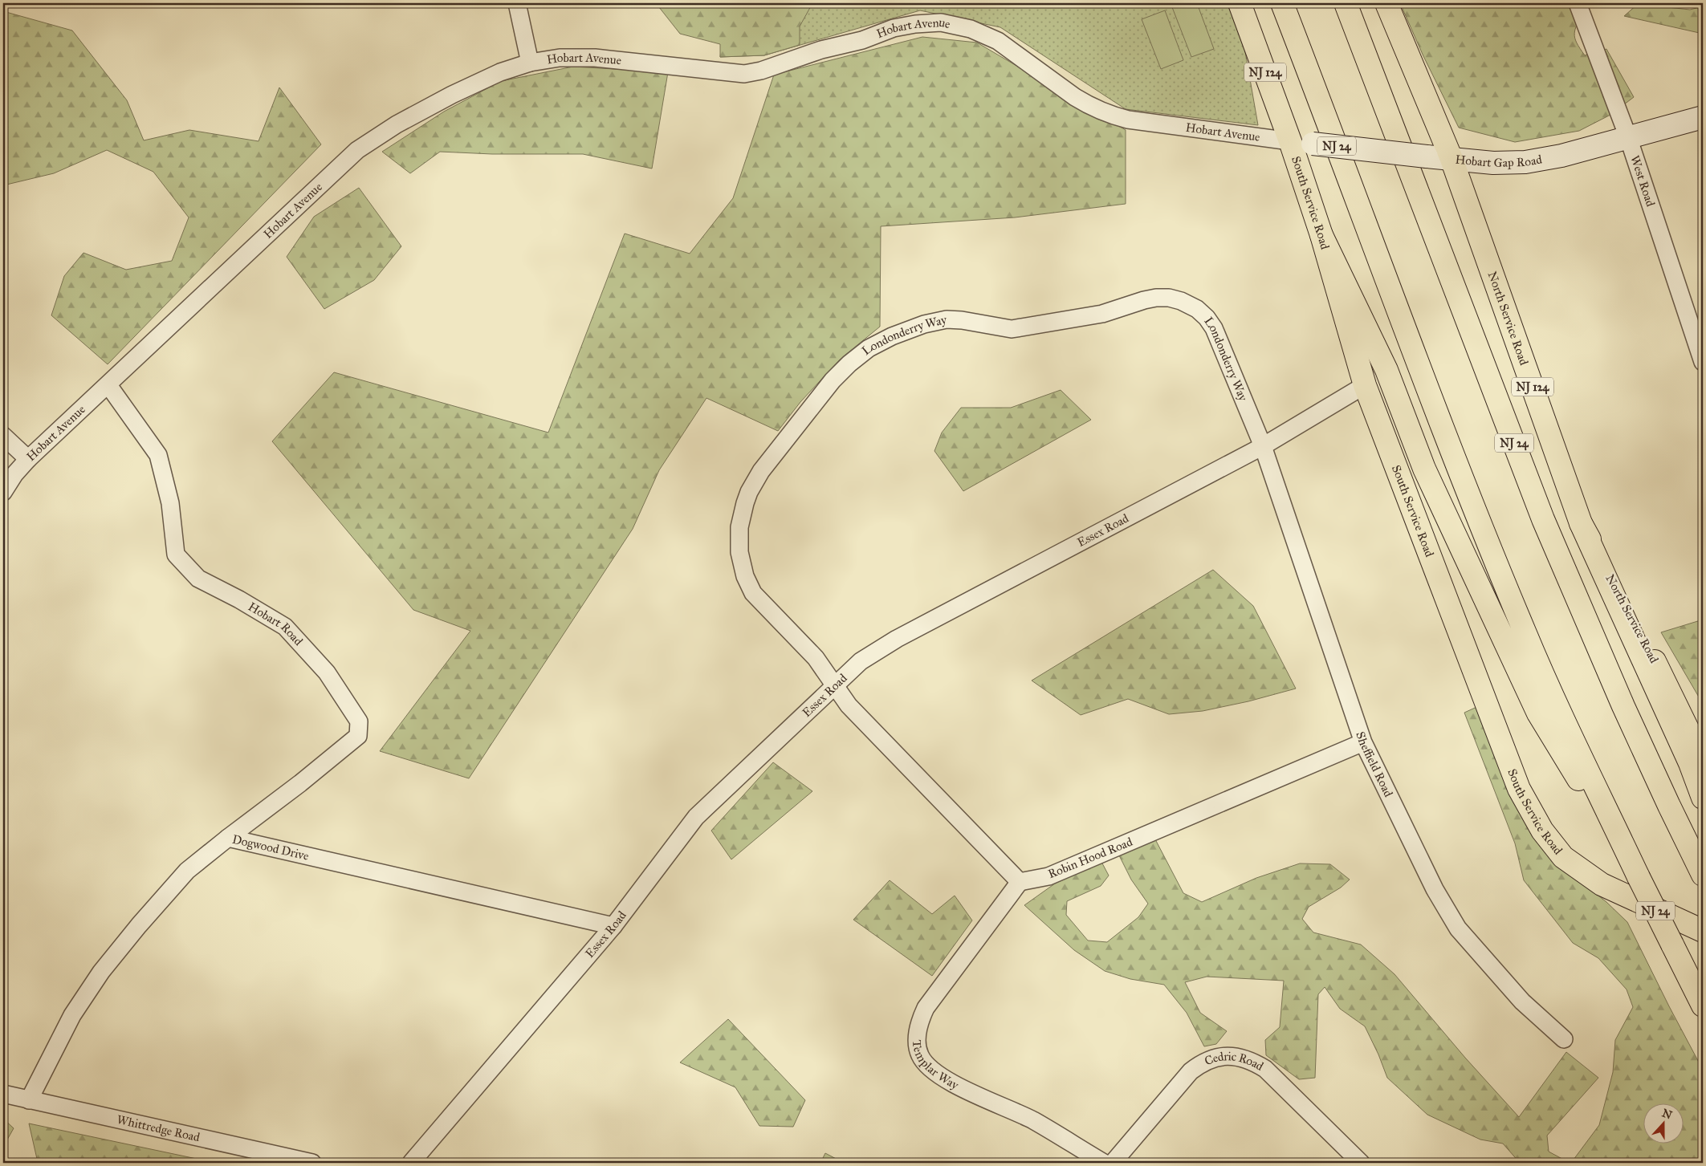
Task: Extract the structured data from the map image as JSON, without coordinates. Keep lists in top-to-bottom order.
{
  "streets": {
    "main road": [
      "NJ 124",
      "NJ 24",
      "South Service Road",
      "North Service Road"
    ],
    "street": [
      "Hobart Avenue",
      "Hobart Gap Road",
      "West Road",
      "Londonderry Way",
      "Essex Road",
      "Hobart Road",
      "Sheffield Road",
      "Dogwood Drive",
      "Robin Hood Road",
      "Templar Way",
      "Cedric Road",
      "Whittredge Road"
    ]
  },
  "crossings": [
    ["Hobart Avenue", "Hobart Gap Road"],
    ["Hobart Avenue", "South Service Road"],
    ["Hobart Avenue", "Hobart Road"],
    ["Hobart Gap Road", "West Road"],
    ["Hobart Gap Road", "South Service Road"],
    ["Hobart Gap Road", "North Service Road"],
    ["South Service Road", "Essex Road"],
    ["Londonderry Way", "Essex Road"],
    ["Londonderry Way", "Sheffield Road"],
    ["Essex Road", "Sheffield Road"],
    ["Essex Road", "Dogwood Drive"],
    ["Hobart Road", "Dogwood Drive"],
    ["Sheffield Road", "Robin Hood Road"],
    ["Dogwood Drive", "Whittredge Road"],
    ["Robin Hood Road", "Templar Way"]
  ],
  "north": "top"
}
